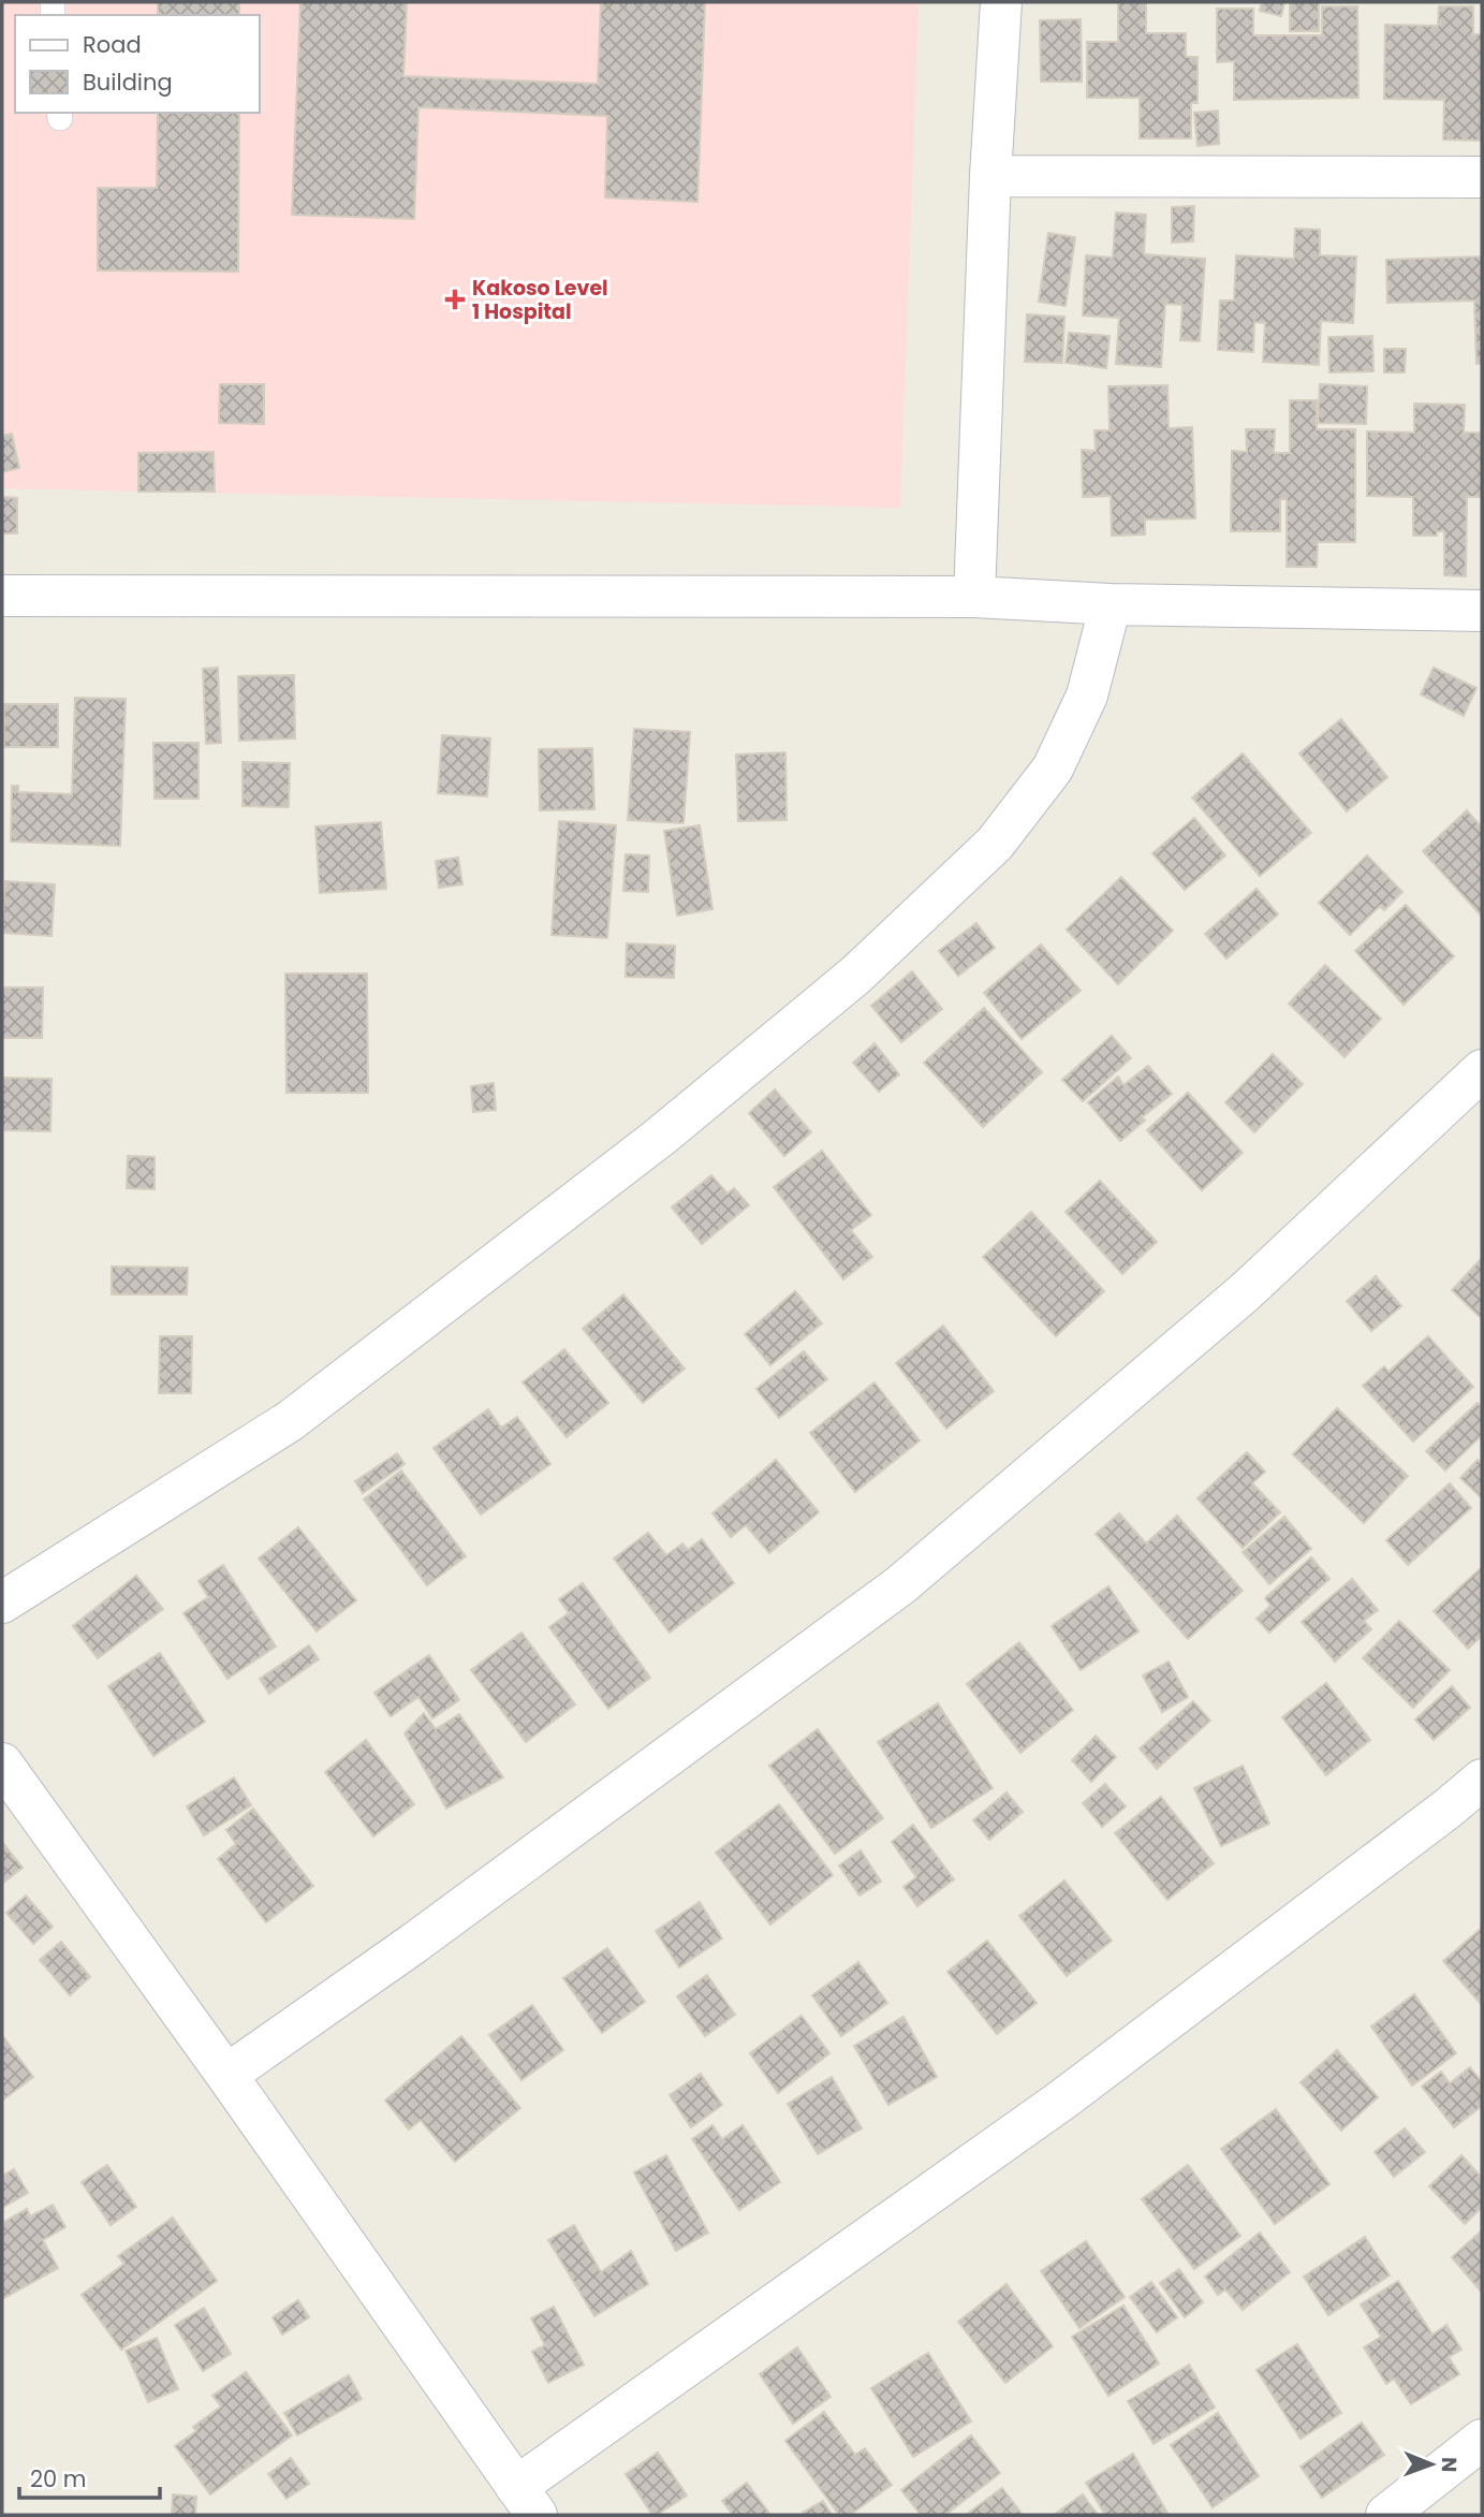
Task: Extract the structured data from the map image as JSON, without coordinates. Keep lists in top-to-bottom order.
{
  "places": {
    "health": ["Kakoso Level 1 Hospital"]
  },
  "legend": ["Road", "Building"],
  "scale_bar": "20 m",
  "north": "right"
}
